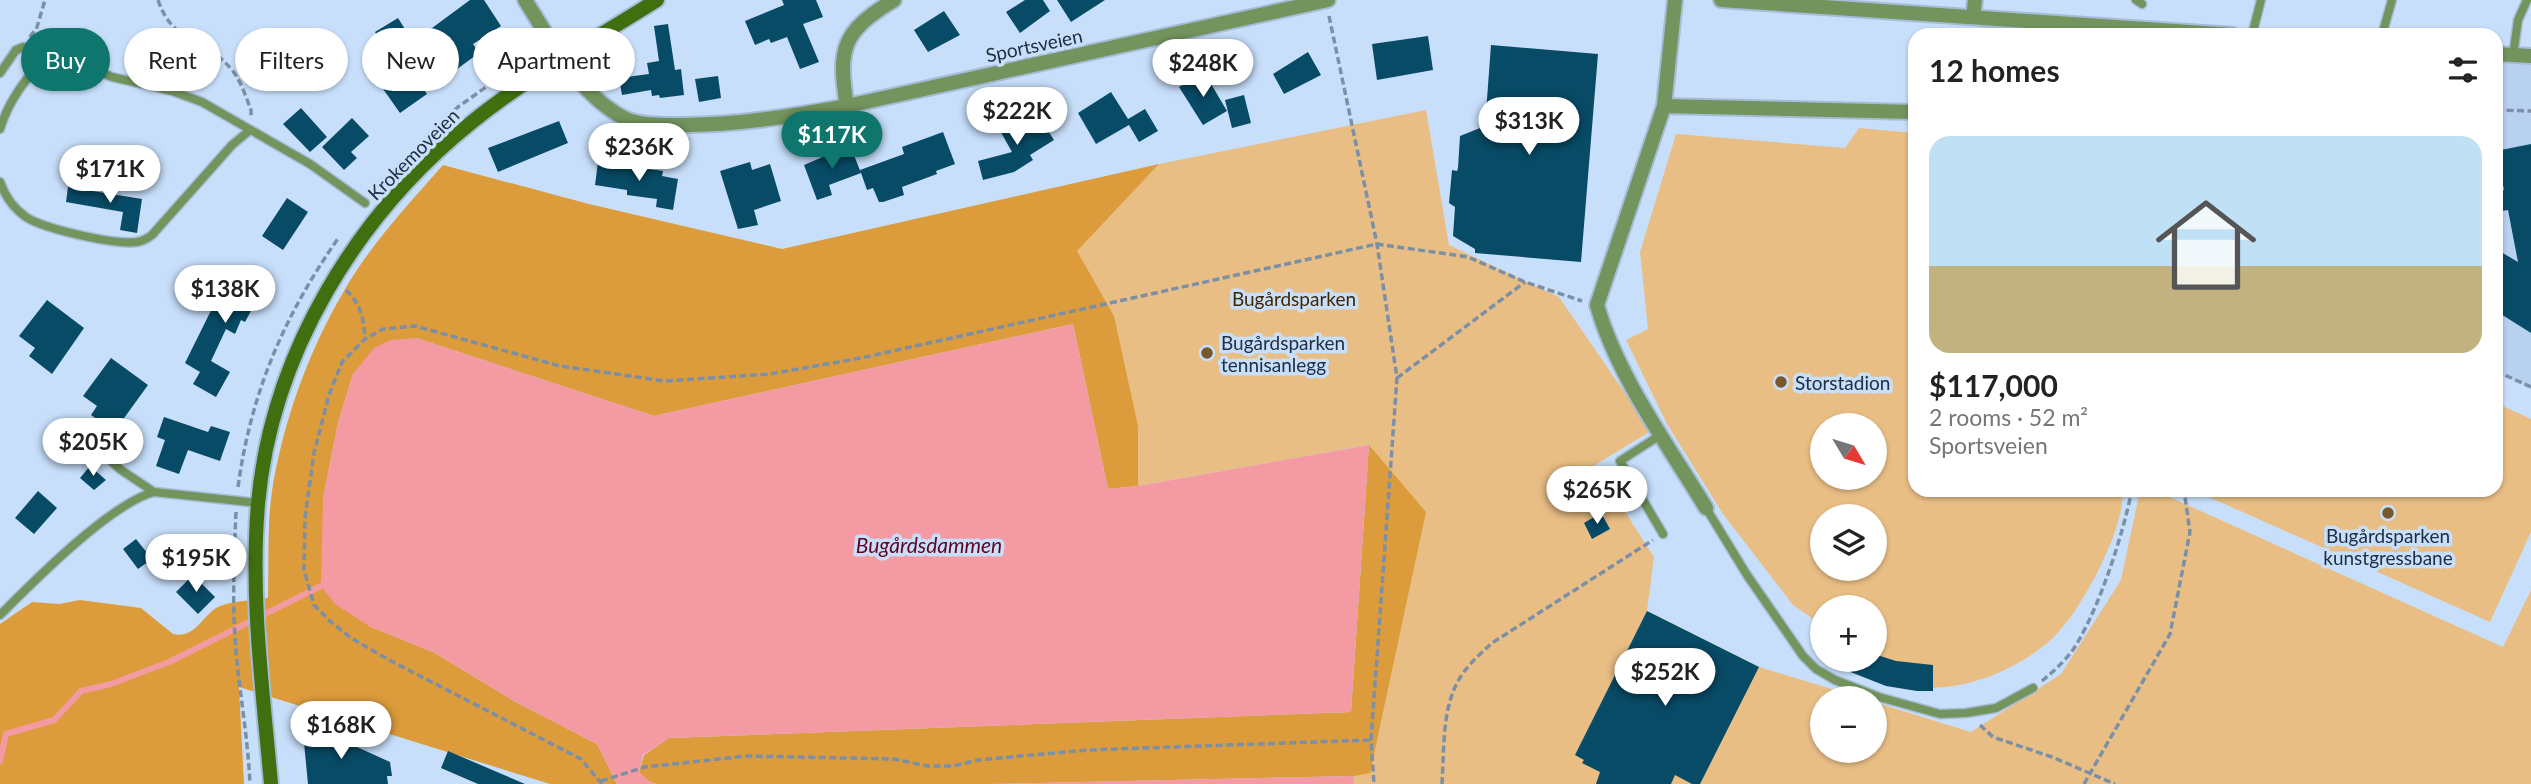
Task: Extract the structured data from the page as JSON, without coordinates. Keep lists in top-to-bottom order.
{
  "streets": {
    "main road": ["Krokemoveien"],
    "street": ["Sportsveien"]
  },
  "water": ["Bugårdsdammen"],
  "parks": ["Bugårdsparken"],
  "places": ["Bugårdsparken tennisanlegg", "Storstadion", "Bugårdsparken kunstgressbane"],
  "north": "bottom right",
  "page": {
    "chip": [
      "Buy",
      "Rent",
      "Filters",
      "New",
      "Apartment"
    ],
    "heading": "12 homes",
    "price": [
      "$248K",
      "$222K",
      "$313K",
      "$117K",
      "$236K",
      "$171K",
      "$138K",
      "$205K",
      "$265K",
      "$195K",
      "$252K",
      "$168K"
    ],
    "list": [
      {
        "name": "$117,000",
        "note": "2 rooms · 52 m² · Sportsveien"
      }
    ],
    "map_buttons": ["+", "−"]
  }
}
